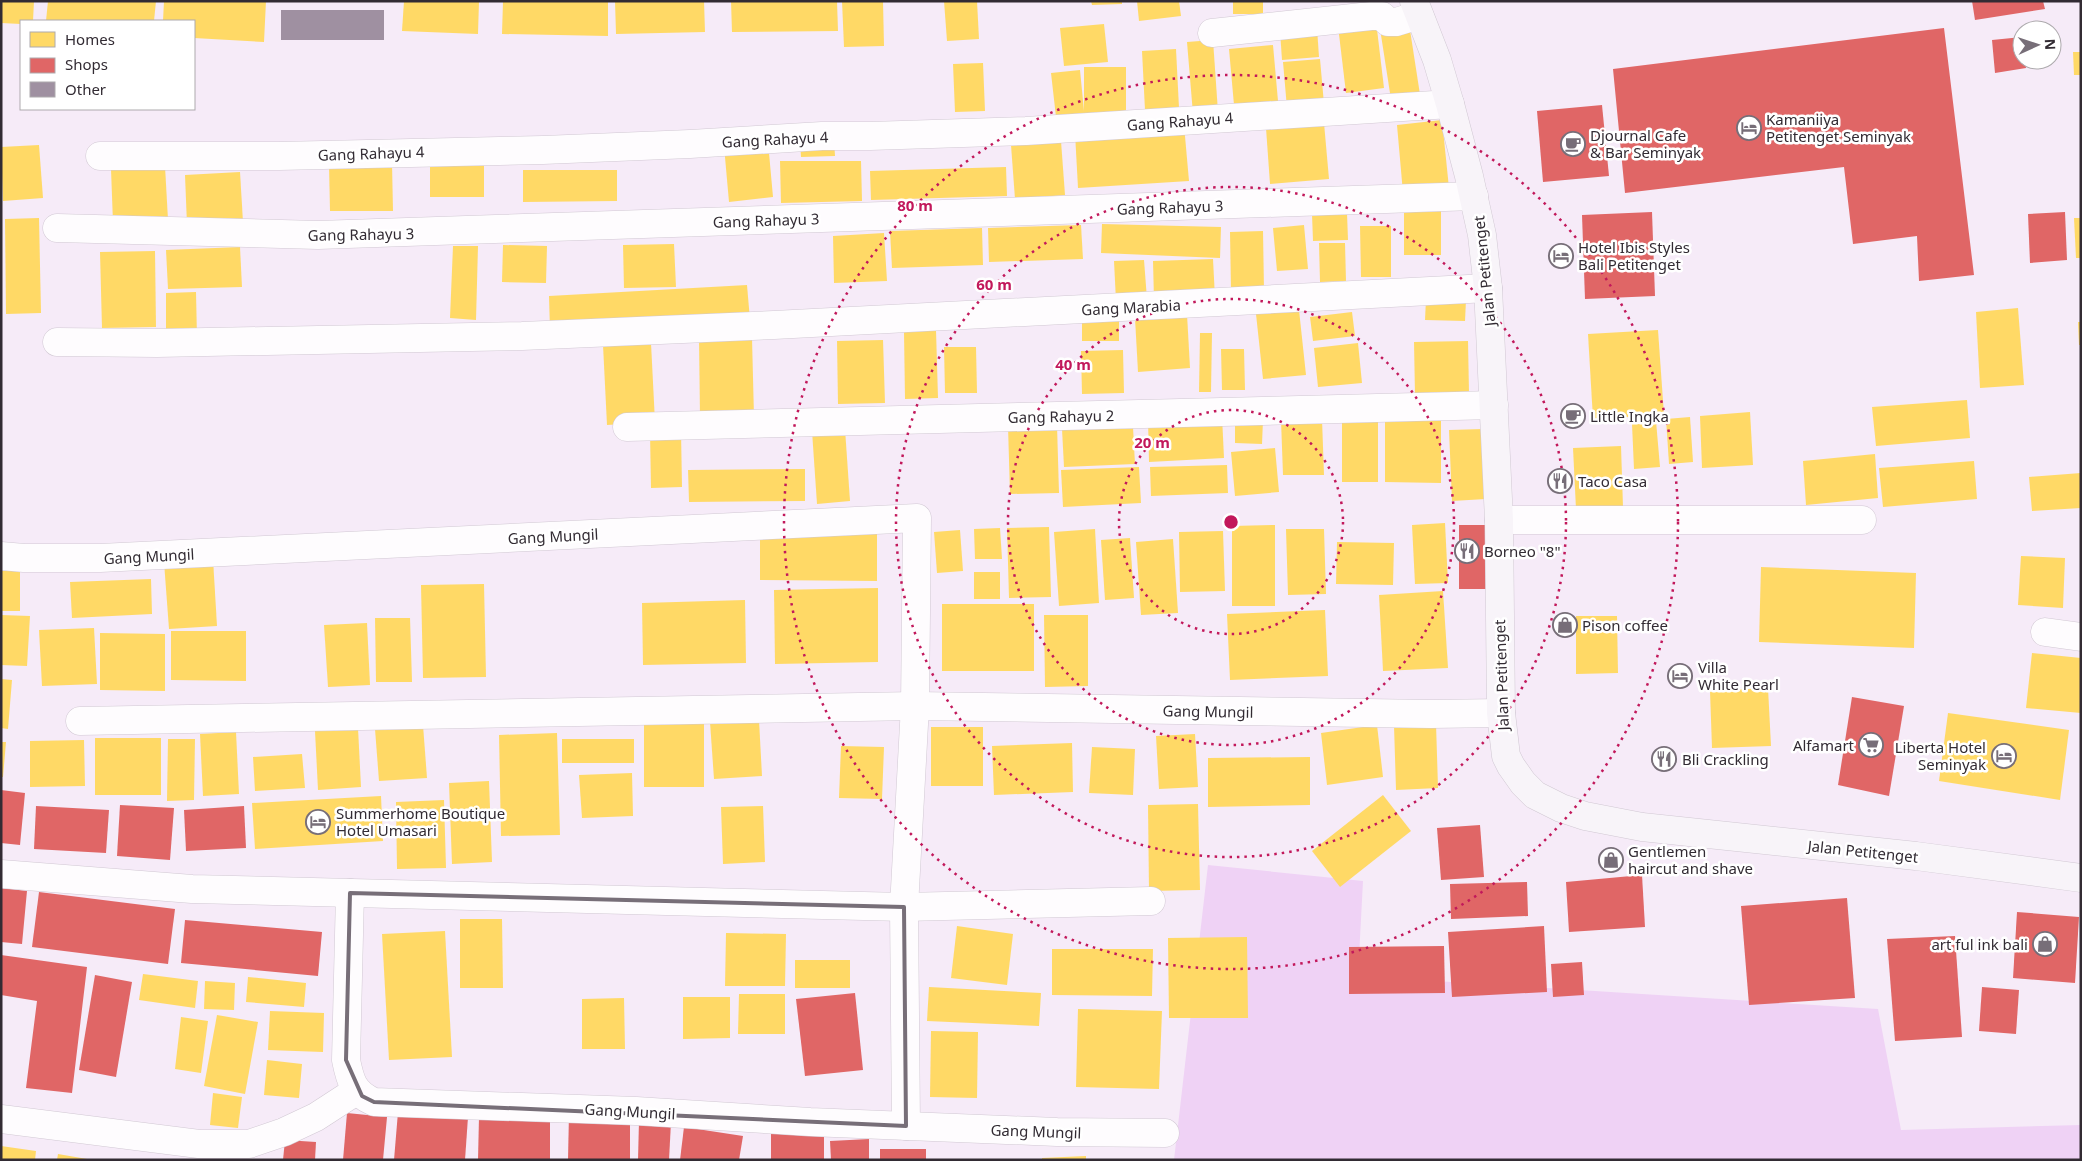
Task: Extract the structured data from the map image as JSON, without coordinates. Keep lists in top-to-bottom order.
{
  "streets": {
    "main road": ["Jalan Petitenget"],
    "street": [
      "Gang Rahayu 4",
      "Gang Rahayu 3",
      "Gang Marabia",
      "Gang Rahayu 2",
      "Gang Mungil"
    ]
  },
  "crossings": [
    ["Gang Rahayu 4", "Jalan Petitenget"],
    ["Gang Rahayu 3", "Jalan Petitenget"],
    ["Jalan Petitenget", "Gang Marabia"],
    ["Jalan Petitenget", "Gang Rahayu 2"],
    ["Jalan Petitenget", "Gang Mungil"]
  ],
  "places": {
    "hotel": [
      "Kamaniiya Petitenget Seminyak",
      "Hotel Ibis Styles Bali Petitenget",
      "Villa White Pearl",
      "Liberta Hotel Seminyak",
      "Summerhome Boutique Hotel Umasari"
    ],
    "cafe": ["Djournal Cafe & Bar Seminyak", "Little Ingka"],
    "restaurant": ["Taco Casa", "Borneo \"8\"", "Bli Crackling"],
    "shop": ["Pison coffee", "Gentlemen haircut and shave", "art ful ink bali"],
    "supermarket": ["Alfamart"]
  },
  "legend": ["Homes", "Shops", "Other"],
  "north": "right",
  "rings": [
    "80 m",
    "60 m",
    "40 m",
    "20 m"
  ]
}
